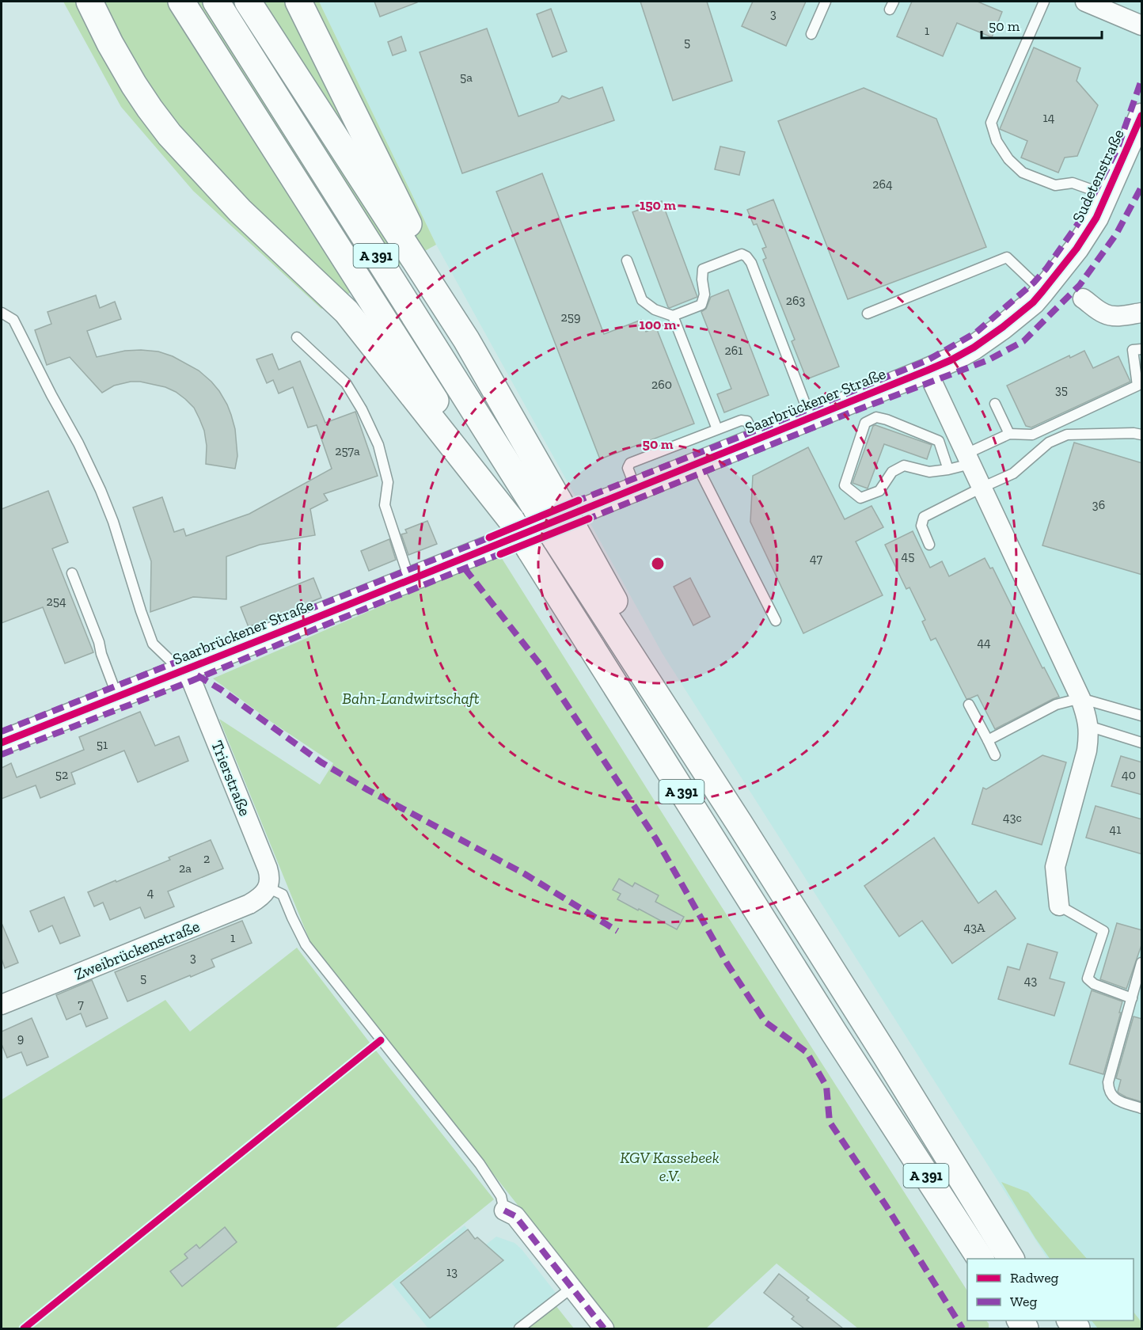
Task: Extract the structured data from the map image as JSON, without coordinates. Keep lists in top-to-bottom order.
{
  "streets": {
    "highway": ["A 391"],
    "street": [
      "Sudetenstraße",
      "Saarbrückener Straße",
      "Trierstraße",
      "Zweibrückenstraße"
    ]
  },
  "crossings": [
    ["Sudetenstraße", "Saarbrückener Straße"],
    ["A 391", "Saarbrückener Straße"],
    ["Saarbrückener Straße", "Trierstraße"],
    ["Trierstraße", "Zweibrückenstraße"]
  ],
  "parks": ["Bahn-Landwirtschaft", "KGV Kassebeek e.V."],
  "house_numbers": [
    "3",
    "1",
    "5",
    "5a",
    "14",
    "264",
    "263",
    "259",
    "261",
    "260",
    "35",
    "257a",
    "36",
    "45",
    "47",
    "254",
    "44",
    "51",
    "52",
    "40",
    "43c",
    "41",
    "2",
    "2a",
    "4",
    "43A",
    "1",
    "3",
    "5",
    "43",
    "7",
    "9",
    "13"
  ],
  "legend": ["Radweg", "Weg"],
  "scale_bar": "50 m",
  "rings": ["150 m", "100 m", "50 m"]
}
